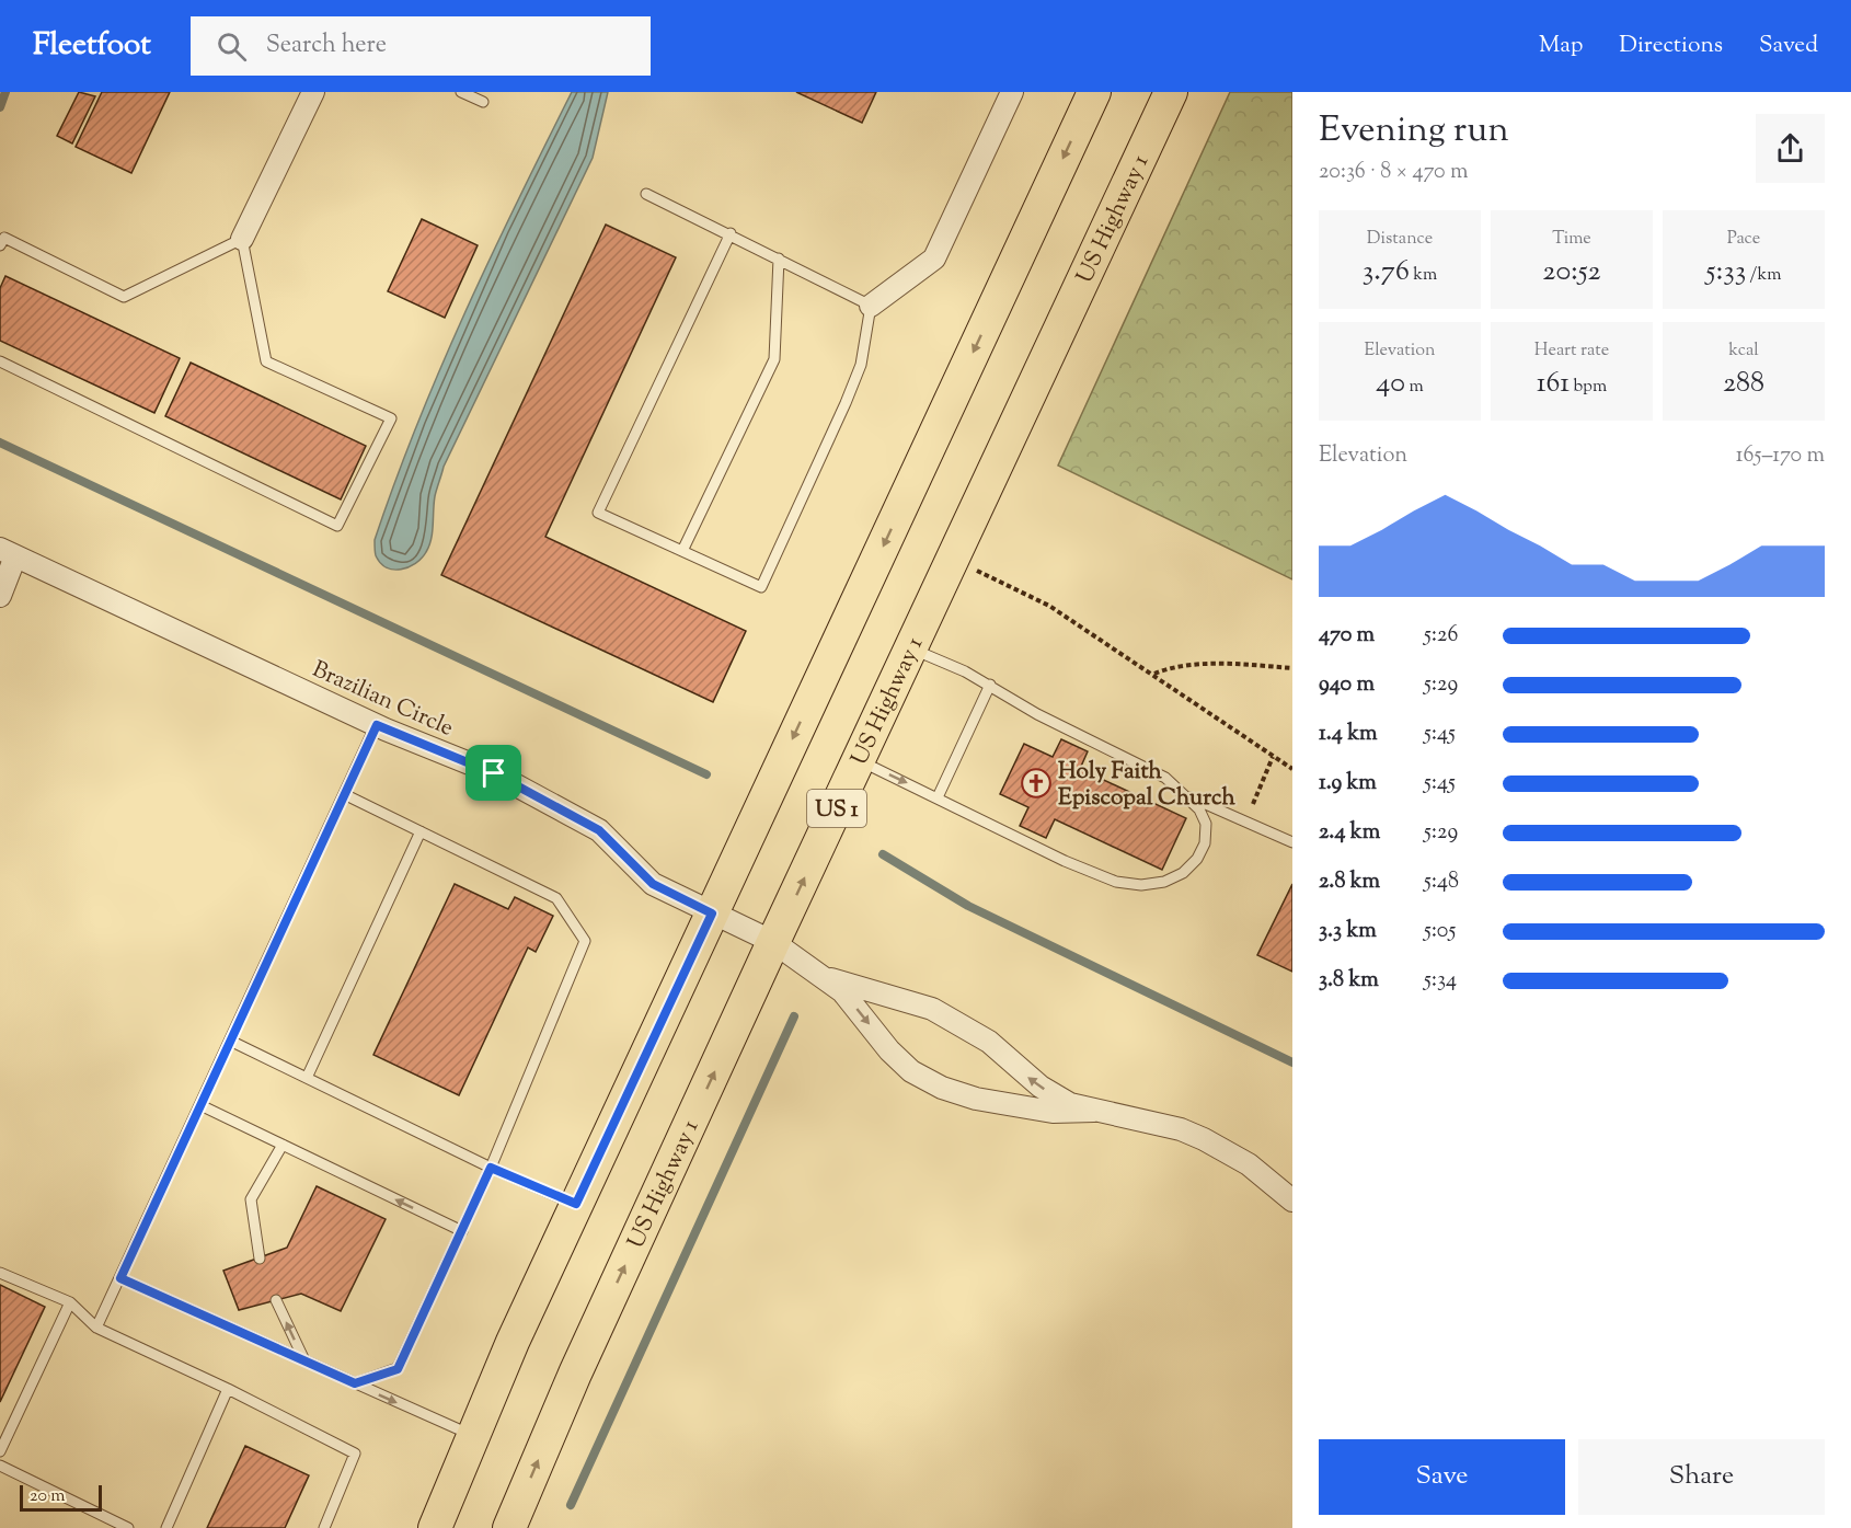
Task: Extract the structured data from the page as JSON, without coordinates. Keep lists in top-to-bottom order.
{
  "streets": {
    "main road": ["US Highway 1", "US 1"],
    "street": ["Brazilian Circle"]
  },
  "crossings": [
    ["US Highway 1", "Brazilian Circle"],
    ["Brazilian Circle", "US 1"]
  ],
  "places": {
    "church": ["Holy Faith Episcopal Church"]
  },
  "scale_bar": "20 m",
  "page": {
    "header": "Fleetfoot",
    "search": "Search here",
    "nav": ["Map", "Directions", "Saved"],
    "heading": ["Evening run", "20:36 · 8 × 470 m"],
    "stats": [
      ["Distance", "3.76 km"],
      ["Time", "20:52"],
      ["Pace", "5:33 /km"],
      ["Elevation", "40 m"],
      ["Heart rate", "161 bpm"],
      ["kcal", "288"]
    ],
    "chart": ["Elevation", "165–170 m"],
    "list": [
      {
        "name": "470 m",
        "note": "5:26"
      },
      {
        "name": "940 m",
        "note": "5:29"
      },
      {
        "name": "1.4 km",
        "note": "5:45"
      },
      {
        "name": "1.9 km",
        "note": "5:45"
      },
      {
        "name": "2.4 km",
        "note": "5:29"
      },
      {
        "name": "2.8 km",
        "note": "5:48"
      },
      {
        "name": "3.3 km",
        "note": "5:05"
      },
      {
        "name": "3.8 km",
        "note": "5:34"
      }
    ],
    "buttons": ["Save", "Share"],
    "scale": "20 m"
  }
}
